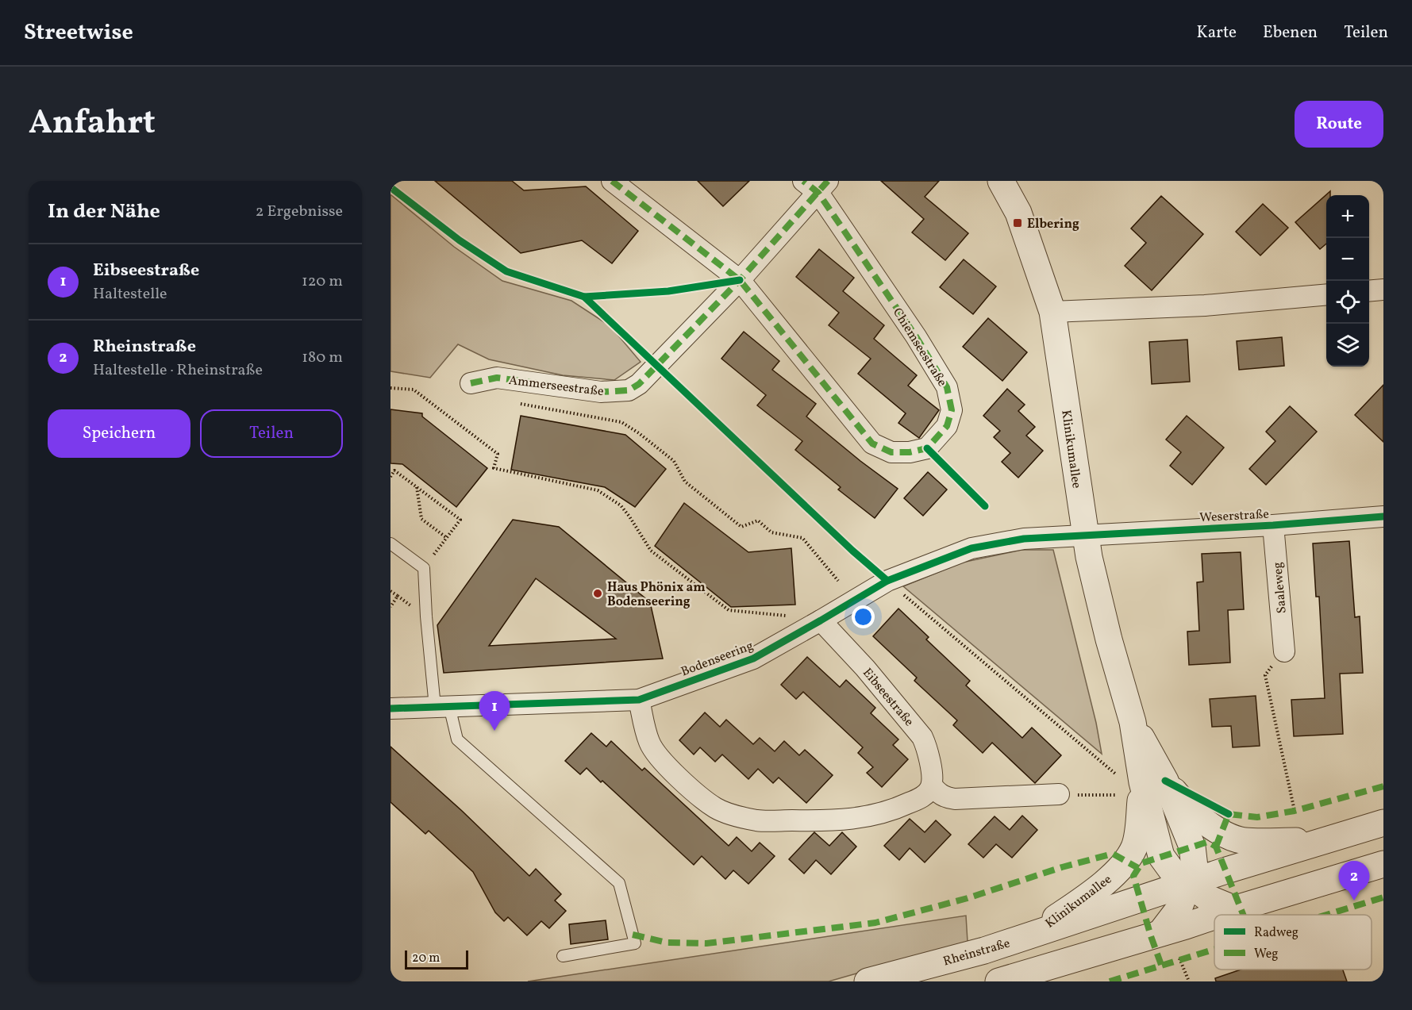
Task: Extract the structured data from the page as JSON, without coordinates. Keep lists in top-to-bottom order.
{
  "streets": {
    "street": [
      "Chiemseestraße",
      "Ammerseestraße",
      "Klinikumallee",
      "Weserstraße",
      "Saaleweg",
      "Bodenseering",
      "Eibseestraße",
      "Rheinstraße"
    ]
  },
  "crossings": [
    ["Chiemseestraße", "Ammerseestraße"],
    ["Klinikumallee", "Weserstraße"],
    ["Klinikumallee", "Bodenseering"],
    ["Klinikumallee", "Rheinstraße"],
    ["Weserstraße", "Saaleweg"],
    ["Weserstraße", "Bodenseering"],
    ["Bodenseering", "Eibseestraße"]
  ],
  "places": {
    "transit": ["Elbering"],
    "other": ["Haus Phönix am Bodenseering"]
  },
  "legend": ["Radweg", "Weg"],
  "scale_bar": "20 m",
  "page": {
    "header": "Streetwise",
    "nav": ["Karte", "Ebenen", "Teilen"],
    "title": "Anfahrt",
    "buttons": [
      "Route",
      ["Speichern", "Teilen"]
    ],
    "heading": ["In der Nähe", "2 Ergebnisse"],
    "map_buttons": ["+", "−"],
    "list": [
      {
        "mark": "1",
        "name": "Eibseestraße",
        "note": "Haltestelle",
        "value": "120 m"
      },
      {
        "mark": "2",
        "name": "Rheinstraße",
        "note": "Haltestelle · Rheinstraße",
        "value": "180 m"
      }
    ],
    "pins": ["1", "2"],
    "scale": "20 m"
  }
}
